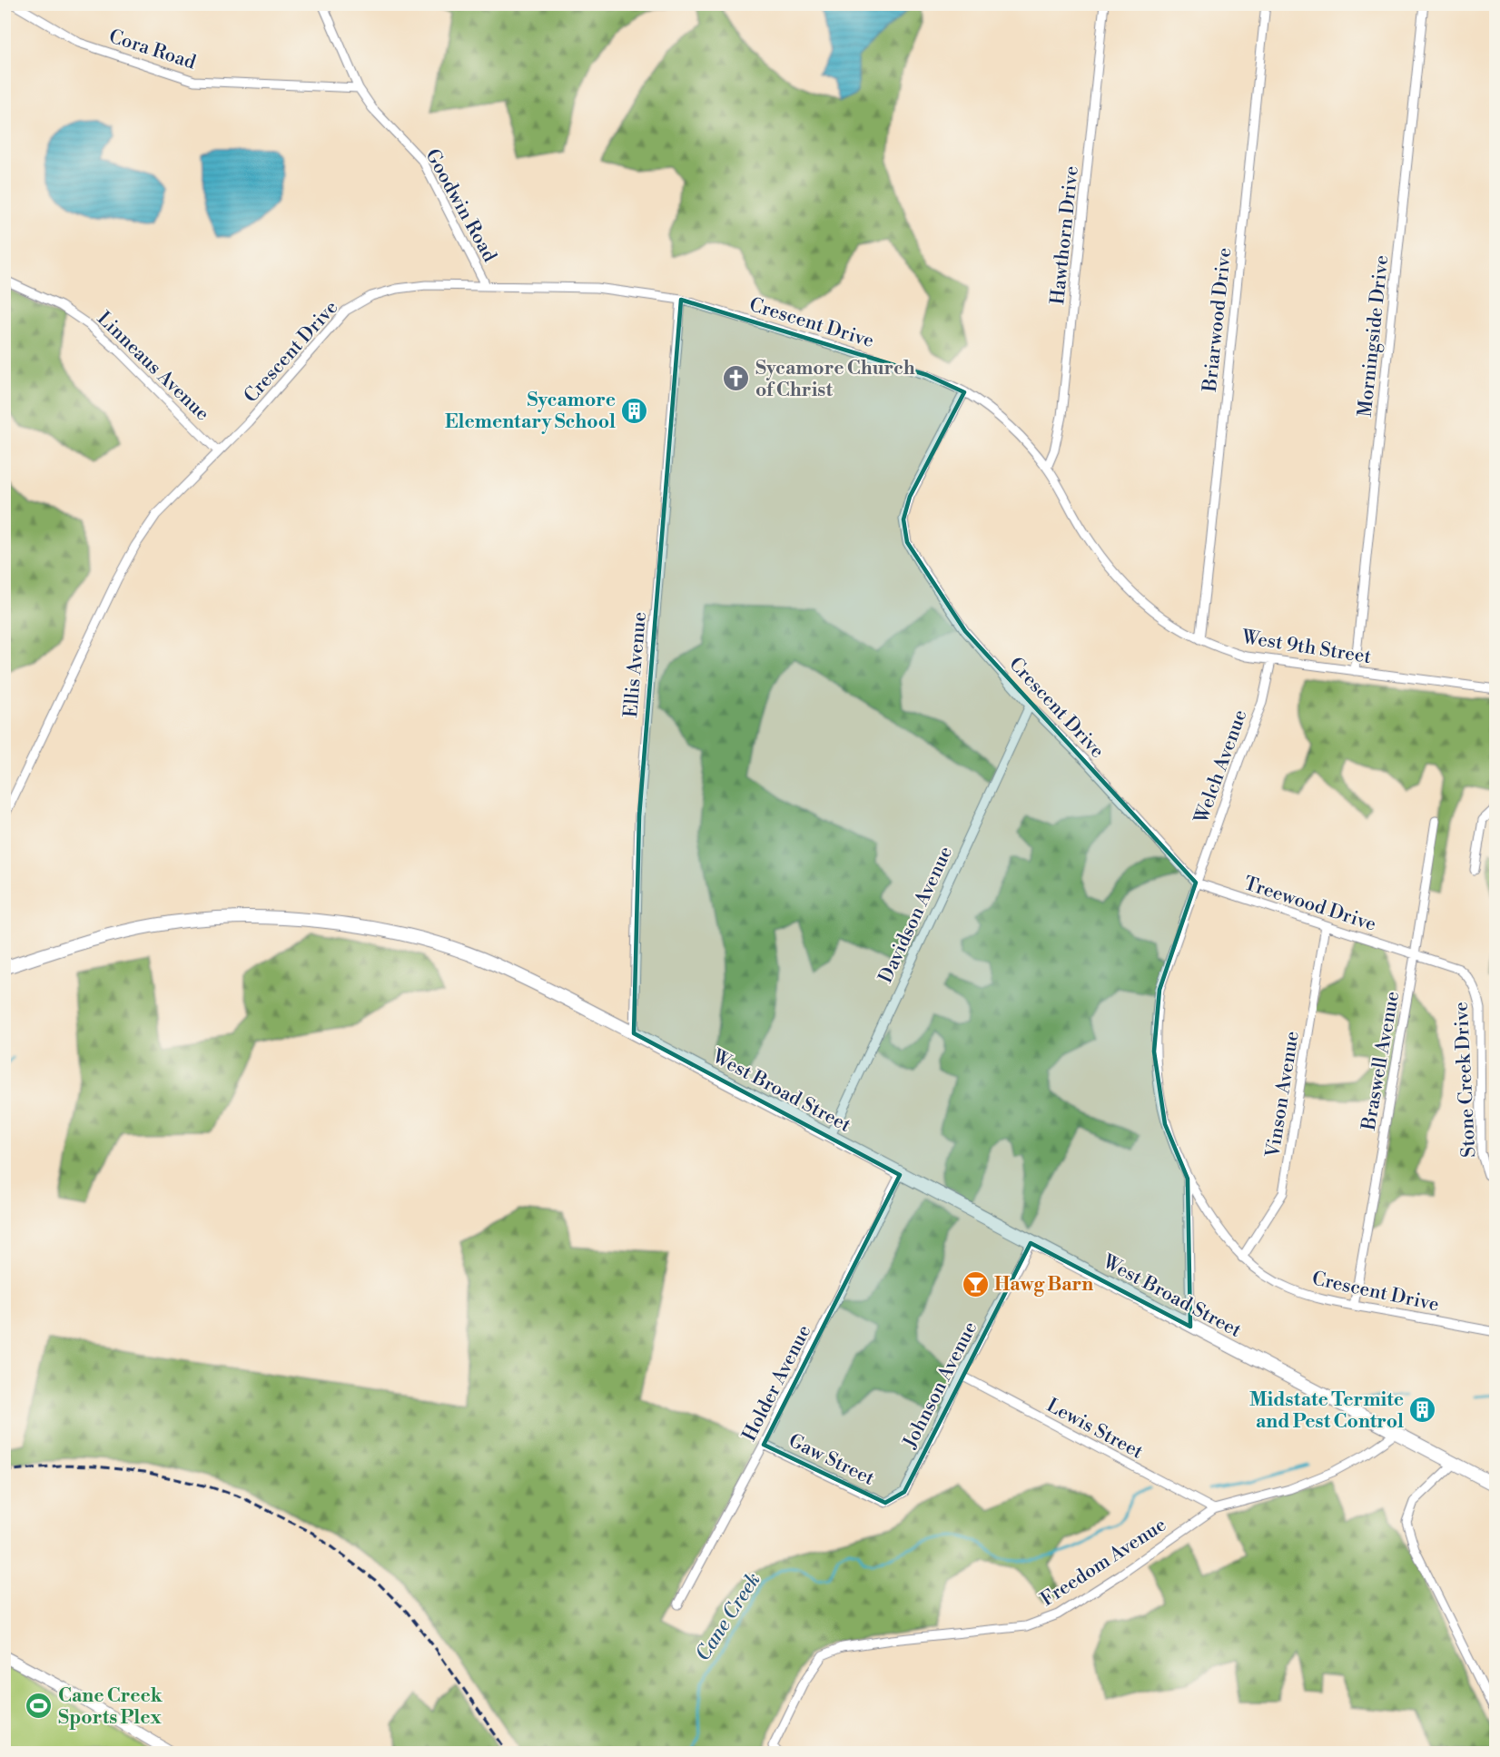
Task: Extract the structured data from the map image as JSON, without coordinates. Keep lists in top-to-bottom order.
{
  "streets": {
    "main road": ["West Broad Street"],
    "street": [
      "Cora Road",
      "Goodwin Road",
      "Hawthorn Drive",
      "Briarwood Drive",
      "Crescent Drive",
      "Morningside Drive",
      "Linneaus Avenue",
      "West 9th Street",
      "Ellis Avenue",
      "Welch Avenue",
      "Treewood Drive",
      "Davidson Avenue",
      "Braswell Avenue",
      "Stone Creek Drive",
      "Vinson Avenue",
      "Holder Avenue",
      "Johnson Avenue",
      "Lewis Street",
      "Gaw Street",
      "Freedom Avenue"
    ]
  },
  "crossings": [
    ["Cora Road", "Goodwin Road"],
    ["Goodwin Road", "Crescent Drive"],
    ["Hawthorn Drive", "West 9th Street"],
    ["Briarwood Drive", "West 9th Street"],
    ["Crescent Drive", "Linneaus Avenue"],
    ["Crescent Drive", "West 9th Street"],
    ["Crescent Drive", "Ellis Avenue"],
    ["Crescent Drive", "Welch Avenue"],
    ["Crescent Drive", "Treewood Drive"],
    ["Crescent Drive", "Davidson Avenue"],
    ["Crescent Drive", "Braswell Avenue"],
    ["Crescent Drive", "Vinson Avenue"],
    ["Morningside Drive", "West 9th Street"],
    ["West 9th Street", "Welch Avenue"],
    ["Ellis Avenue", "West Broad Street"],
    ["Welch Avenue", "Treewood Drive"],
    ["Treewood Drive", "Braswell Avenue"],
    ["Treewood Drive", "Stone Creek Drive"],
    ["Treewood Drive", "Vinson Avenue"],
    ["Davidson Avenue", "West Broad Street"],
    ["Braswell Avenue", "Stone Creek Drive"],
    ["West Broad Street", "Holder Avenue"],
    ["West Broad Street", "Johnson Avenue"],
    ["West Broad Street", "Freedom Avenue"],
    ["Holder Avenue", "Gaw Street"],
    ["Johnson Avenue", "Lewis Street"],
    ["Johnson Avenue", "Gaw Street"],
    ["Lewis Street", "Freedom Avenue"]
  ],
  "water": ["Cane Creek"],
  "places": {
    "church": ["Sycamore Church of Christ"],
    "building": ["Sycamore Elementary School", "Midstate Termite and Pest Control"],
    "bar": ["Hawg Barn"],
    "sports": ["Cane Creek Sports Plex"]
  }
}
